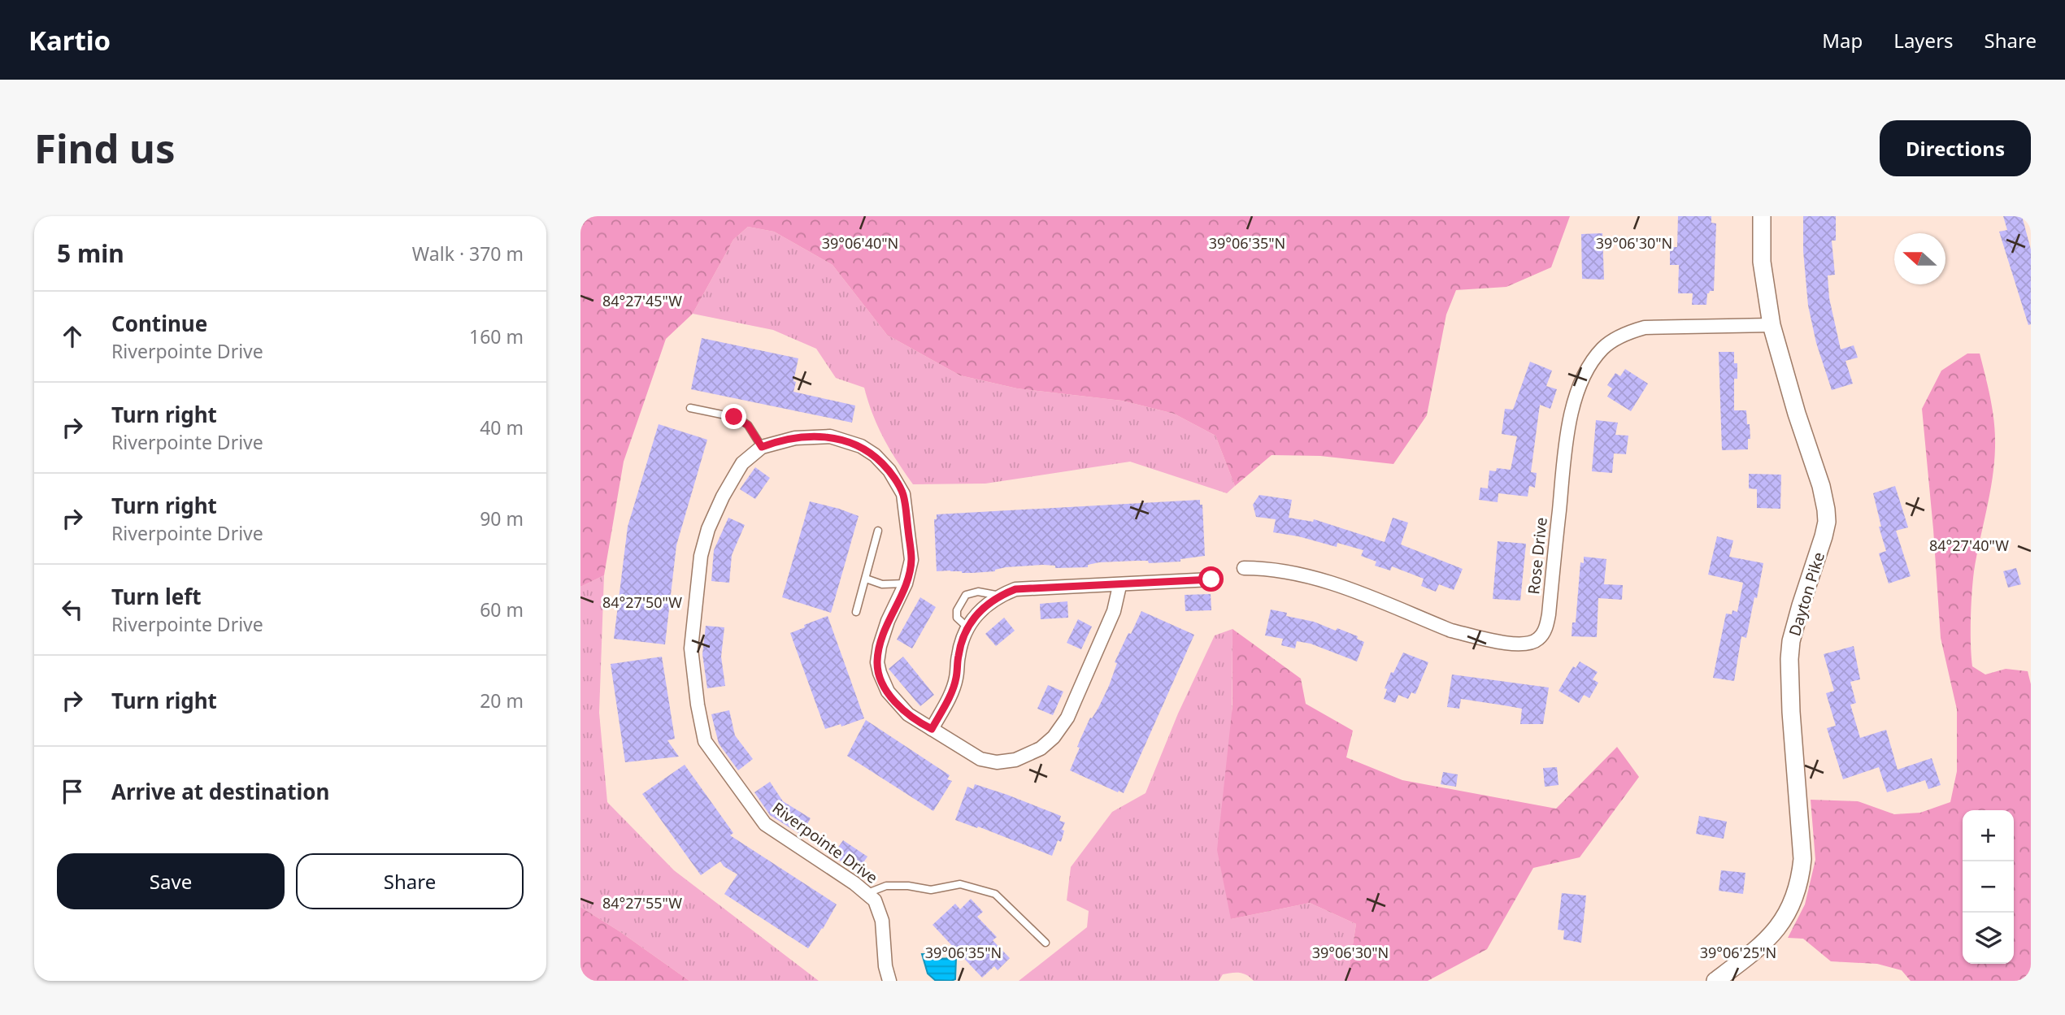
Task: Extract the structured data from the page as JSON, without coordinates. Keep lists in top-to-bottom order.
{
  "streets": {
    "street": ["Rose Drive", "Dayton Pike", "Riverpointe Drive"]
  },
  "crossings": [
    ["Rose Drive", "Dayton Pike"]
  ],
  "north": "left",
  "page": {
    "header": "Kartio",
    "nav": ["Map", "Layers", "Share"],
    "buttons": [
      "Directions",
      ["Save", "Share"]
    ],
    "title": "Find us",
    "heading": ["5 min", "Walk · 370 m"],
    "list": [
      ["Continue", "Riverpointe Drive", "160 m"],
      ["Turn right", "Riverpointe Drive", "40 m"],
      ["Turn right", "Riverpointe Drive", "90 m"],
      ["Turn left", "Riverpointe Drive", "60 m"],
      ["Turn right", "20 m"],
      "Arrive at destination"
    ],
    "map_buttons": ["+", "−"]
  },
  "coordinates": [
    "39°06'35\"N",
    "39°06'30\"N",
    "39°06'40\"N",
    "84°27'45\"W",
    "84°27'40\"W",
    "84°27'50\"W",
    "84°27'55\"W",
    "39°06'25\"N"
  ]
}
